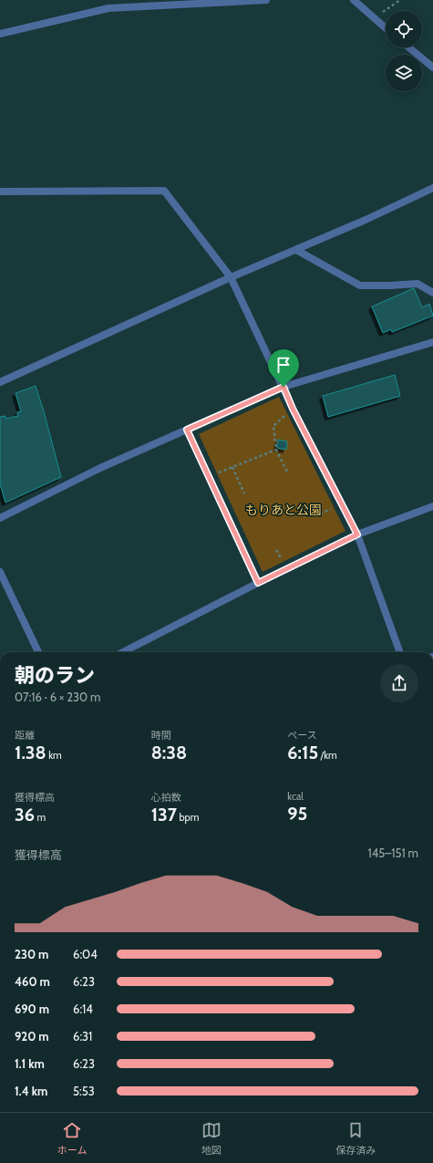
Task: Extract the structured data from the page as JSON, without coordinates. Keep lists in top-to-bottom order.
{
  "parks": ["もりあと公園"],
  "page": {
    "heading": ["朝のラン", "07:16 · 6 × 230 m"],
    "stats": [
      ["距離", "1.38 km"],
      ["時間", "8:38"],
      ["ペース", "6:15 /km"],
      ["獲得標高", "36 m"],
      ["心拍数", "137 bpm"],
      ["kcal", "95"]
    ],
    "chart": ["獲得標高", "145–151 m"],
    "list": [
      {
        "name": "230 m",
        "note": "6:04"
      },
      {
        "name": "460 m",
        "note": "6:23"
      },
      {
        "name": "690 m",
        "note": "6:14"
      },
      {
        "name": "920 m",
        "note": "6:31"
      },
      {
        "name": "1.1 km",
        "note": "6:23"
      },
      {
        "name": "1.4 km",
        "note": "5:53"
      }
    ],
    "tabs": ["ホーム", "地図", "保存済み"]
  }
}
